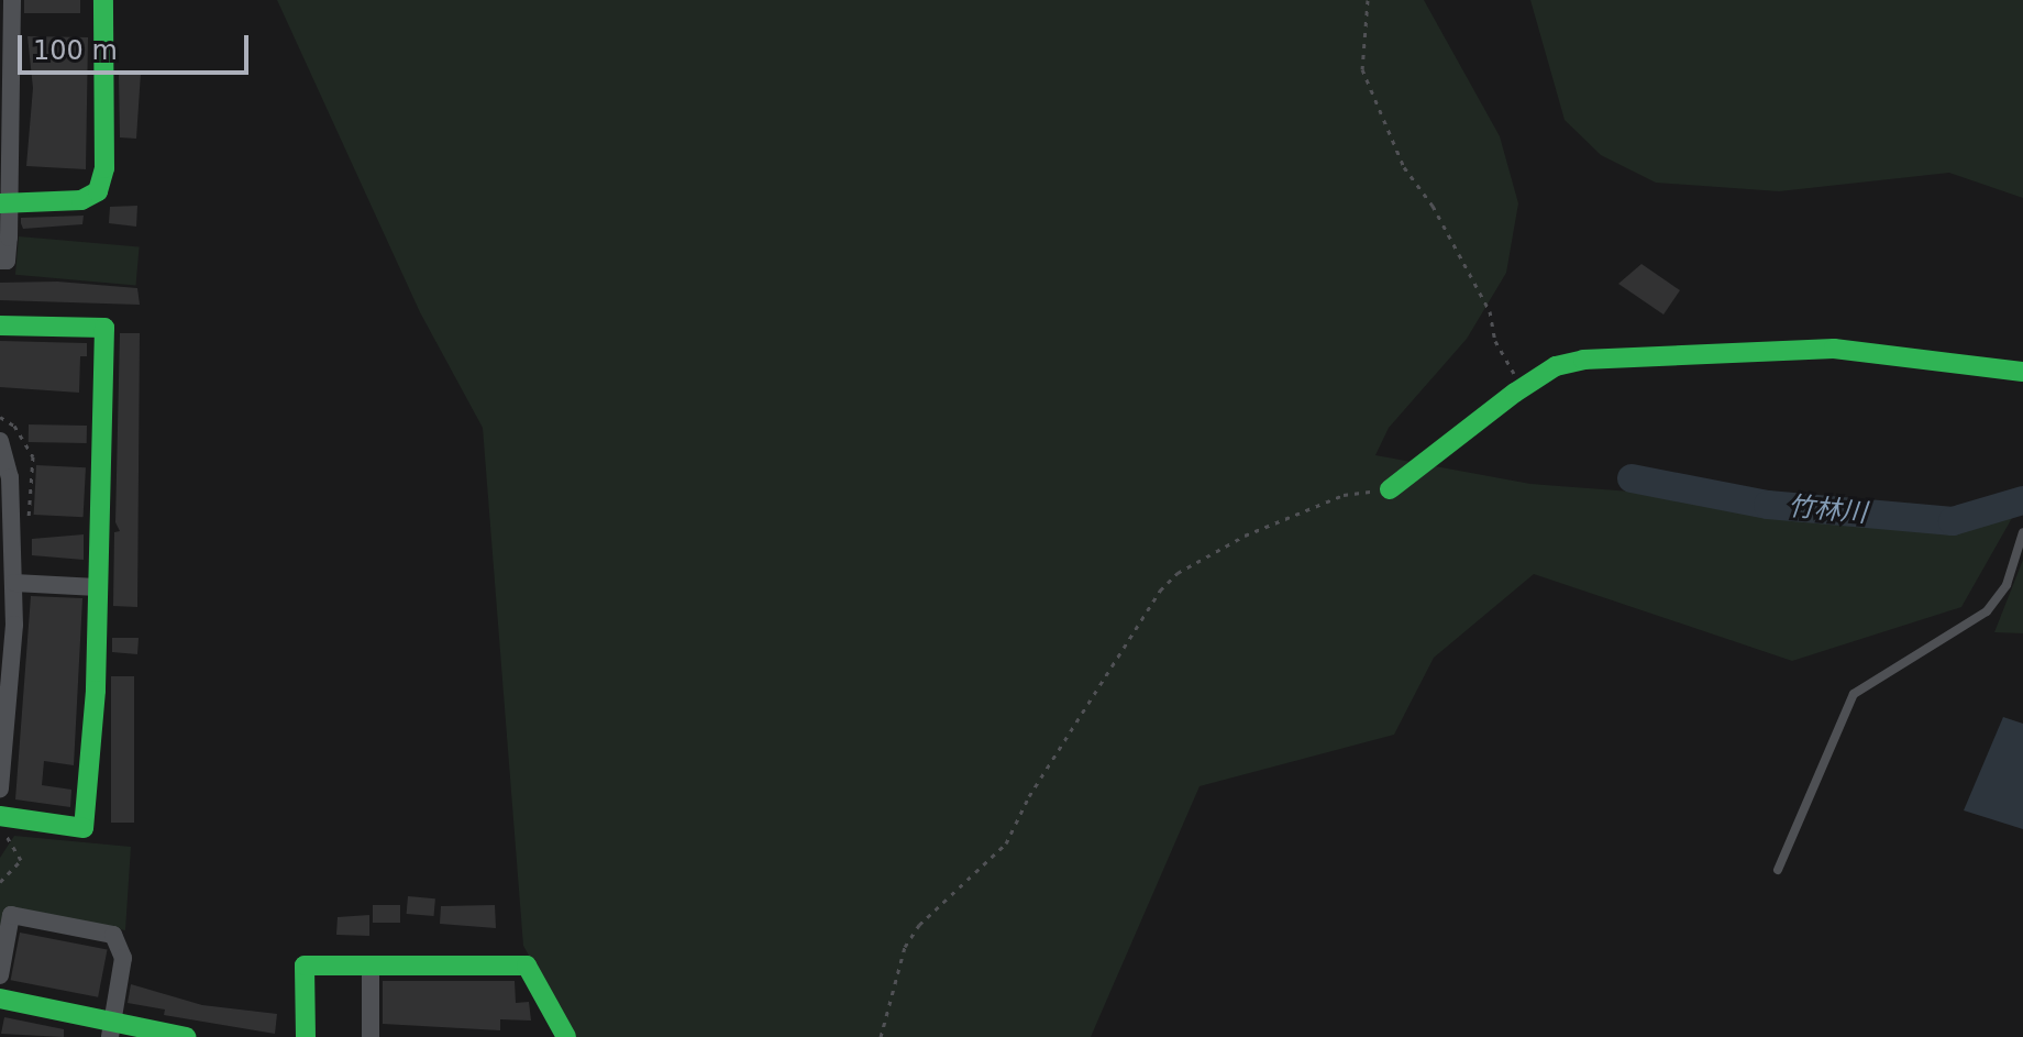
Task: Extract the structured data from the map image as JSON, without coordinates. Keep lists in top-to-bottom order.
{
  "water": ["竹林川"],
  "scale_bar": "100 m"
}
